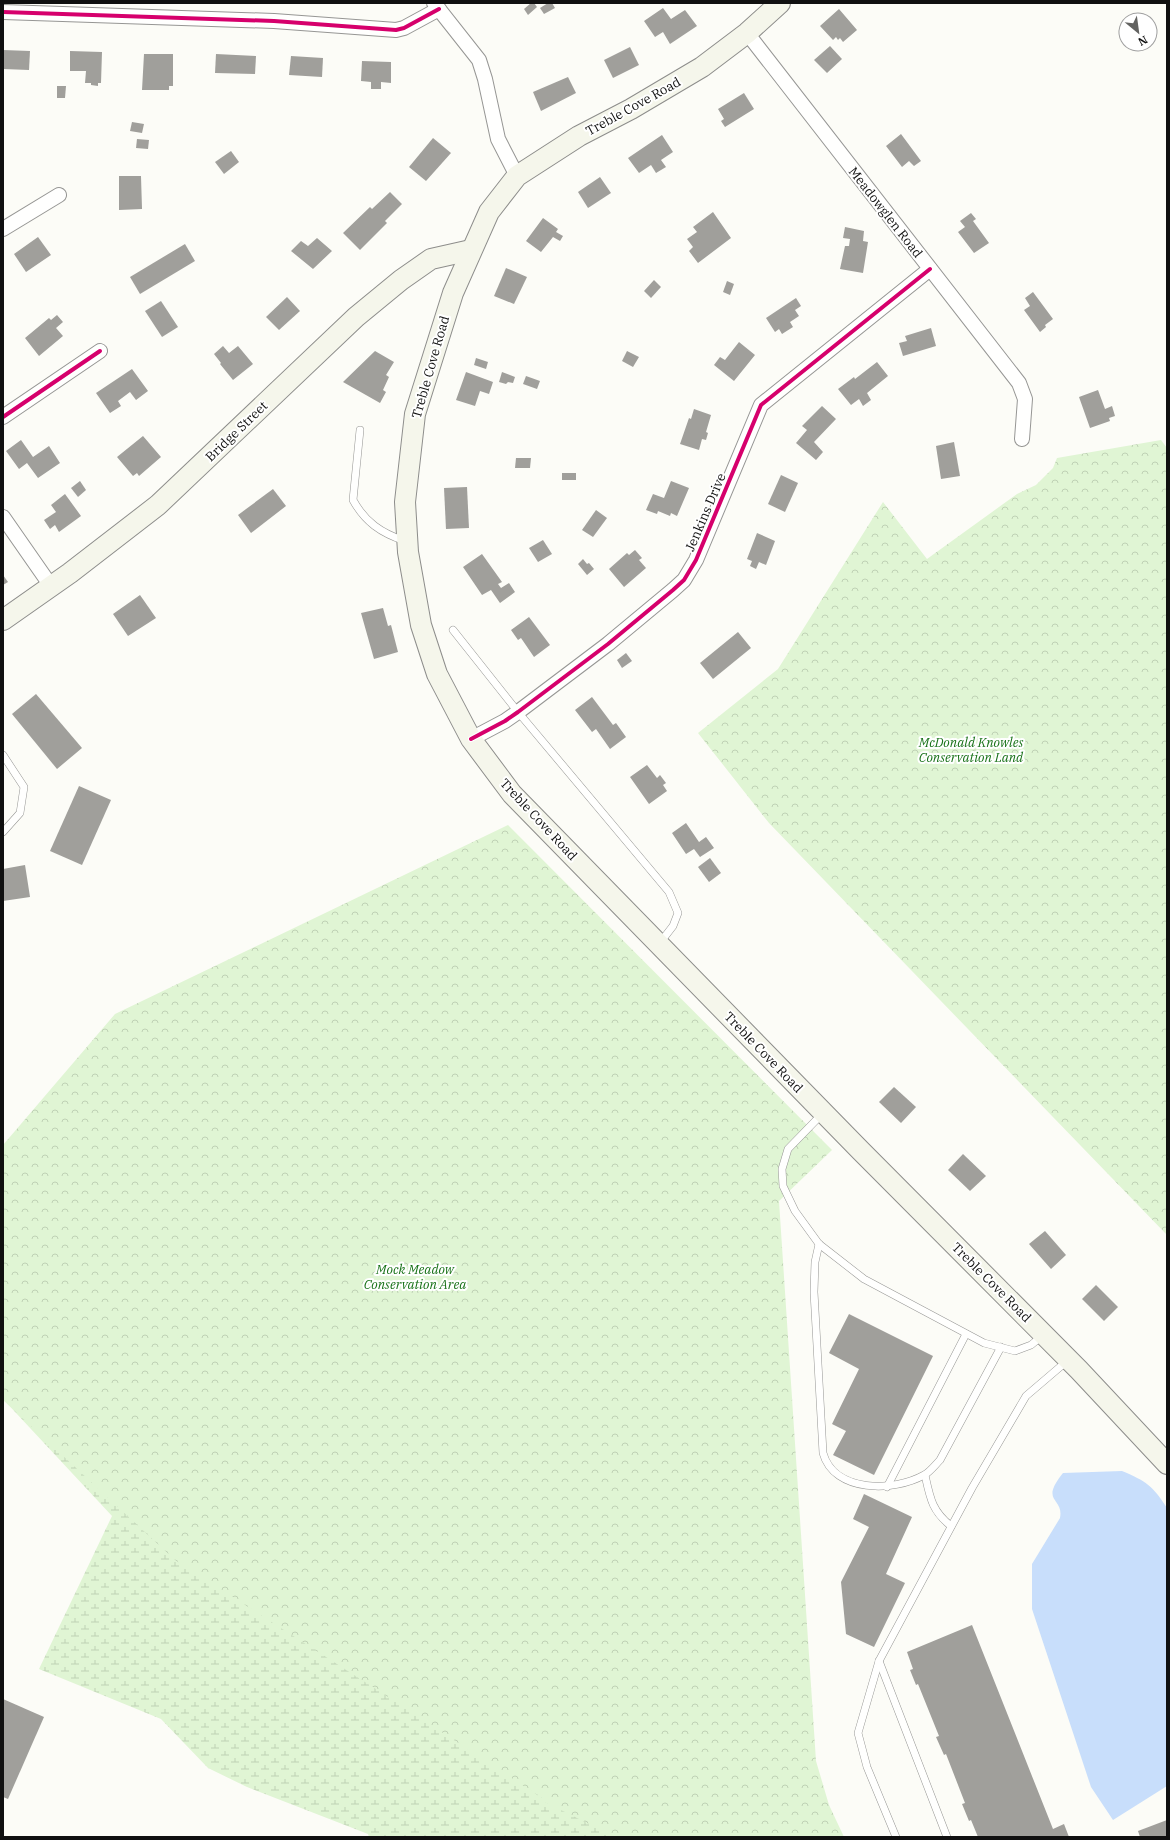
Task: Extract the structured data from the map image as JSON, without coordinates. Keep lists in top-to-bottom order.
{
  "streets": {
    "main road": ["Treble Cove Road", "Bridge Street"],
    "street": ["Meadowglen Road", "Jenkins Drive"]
  },
  "crossings": [
    ["Treble Cove Road", "Meadowglen Road"],
    ["Treble Cove Road", "Bridge Street"],
    ["Treble Cove Road", "Jenkins Drive"],
    ["Meadowglen Road", "Jenkins Drive"]
  ],
  "parks": ["McDonald Knowles Conservation Land", "Mock Meadow Conservation Area"],
  "north": "bottom right"
}
